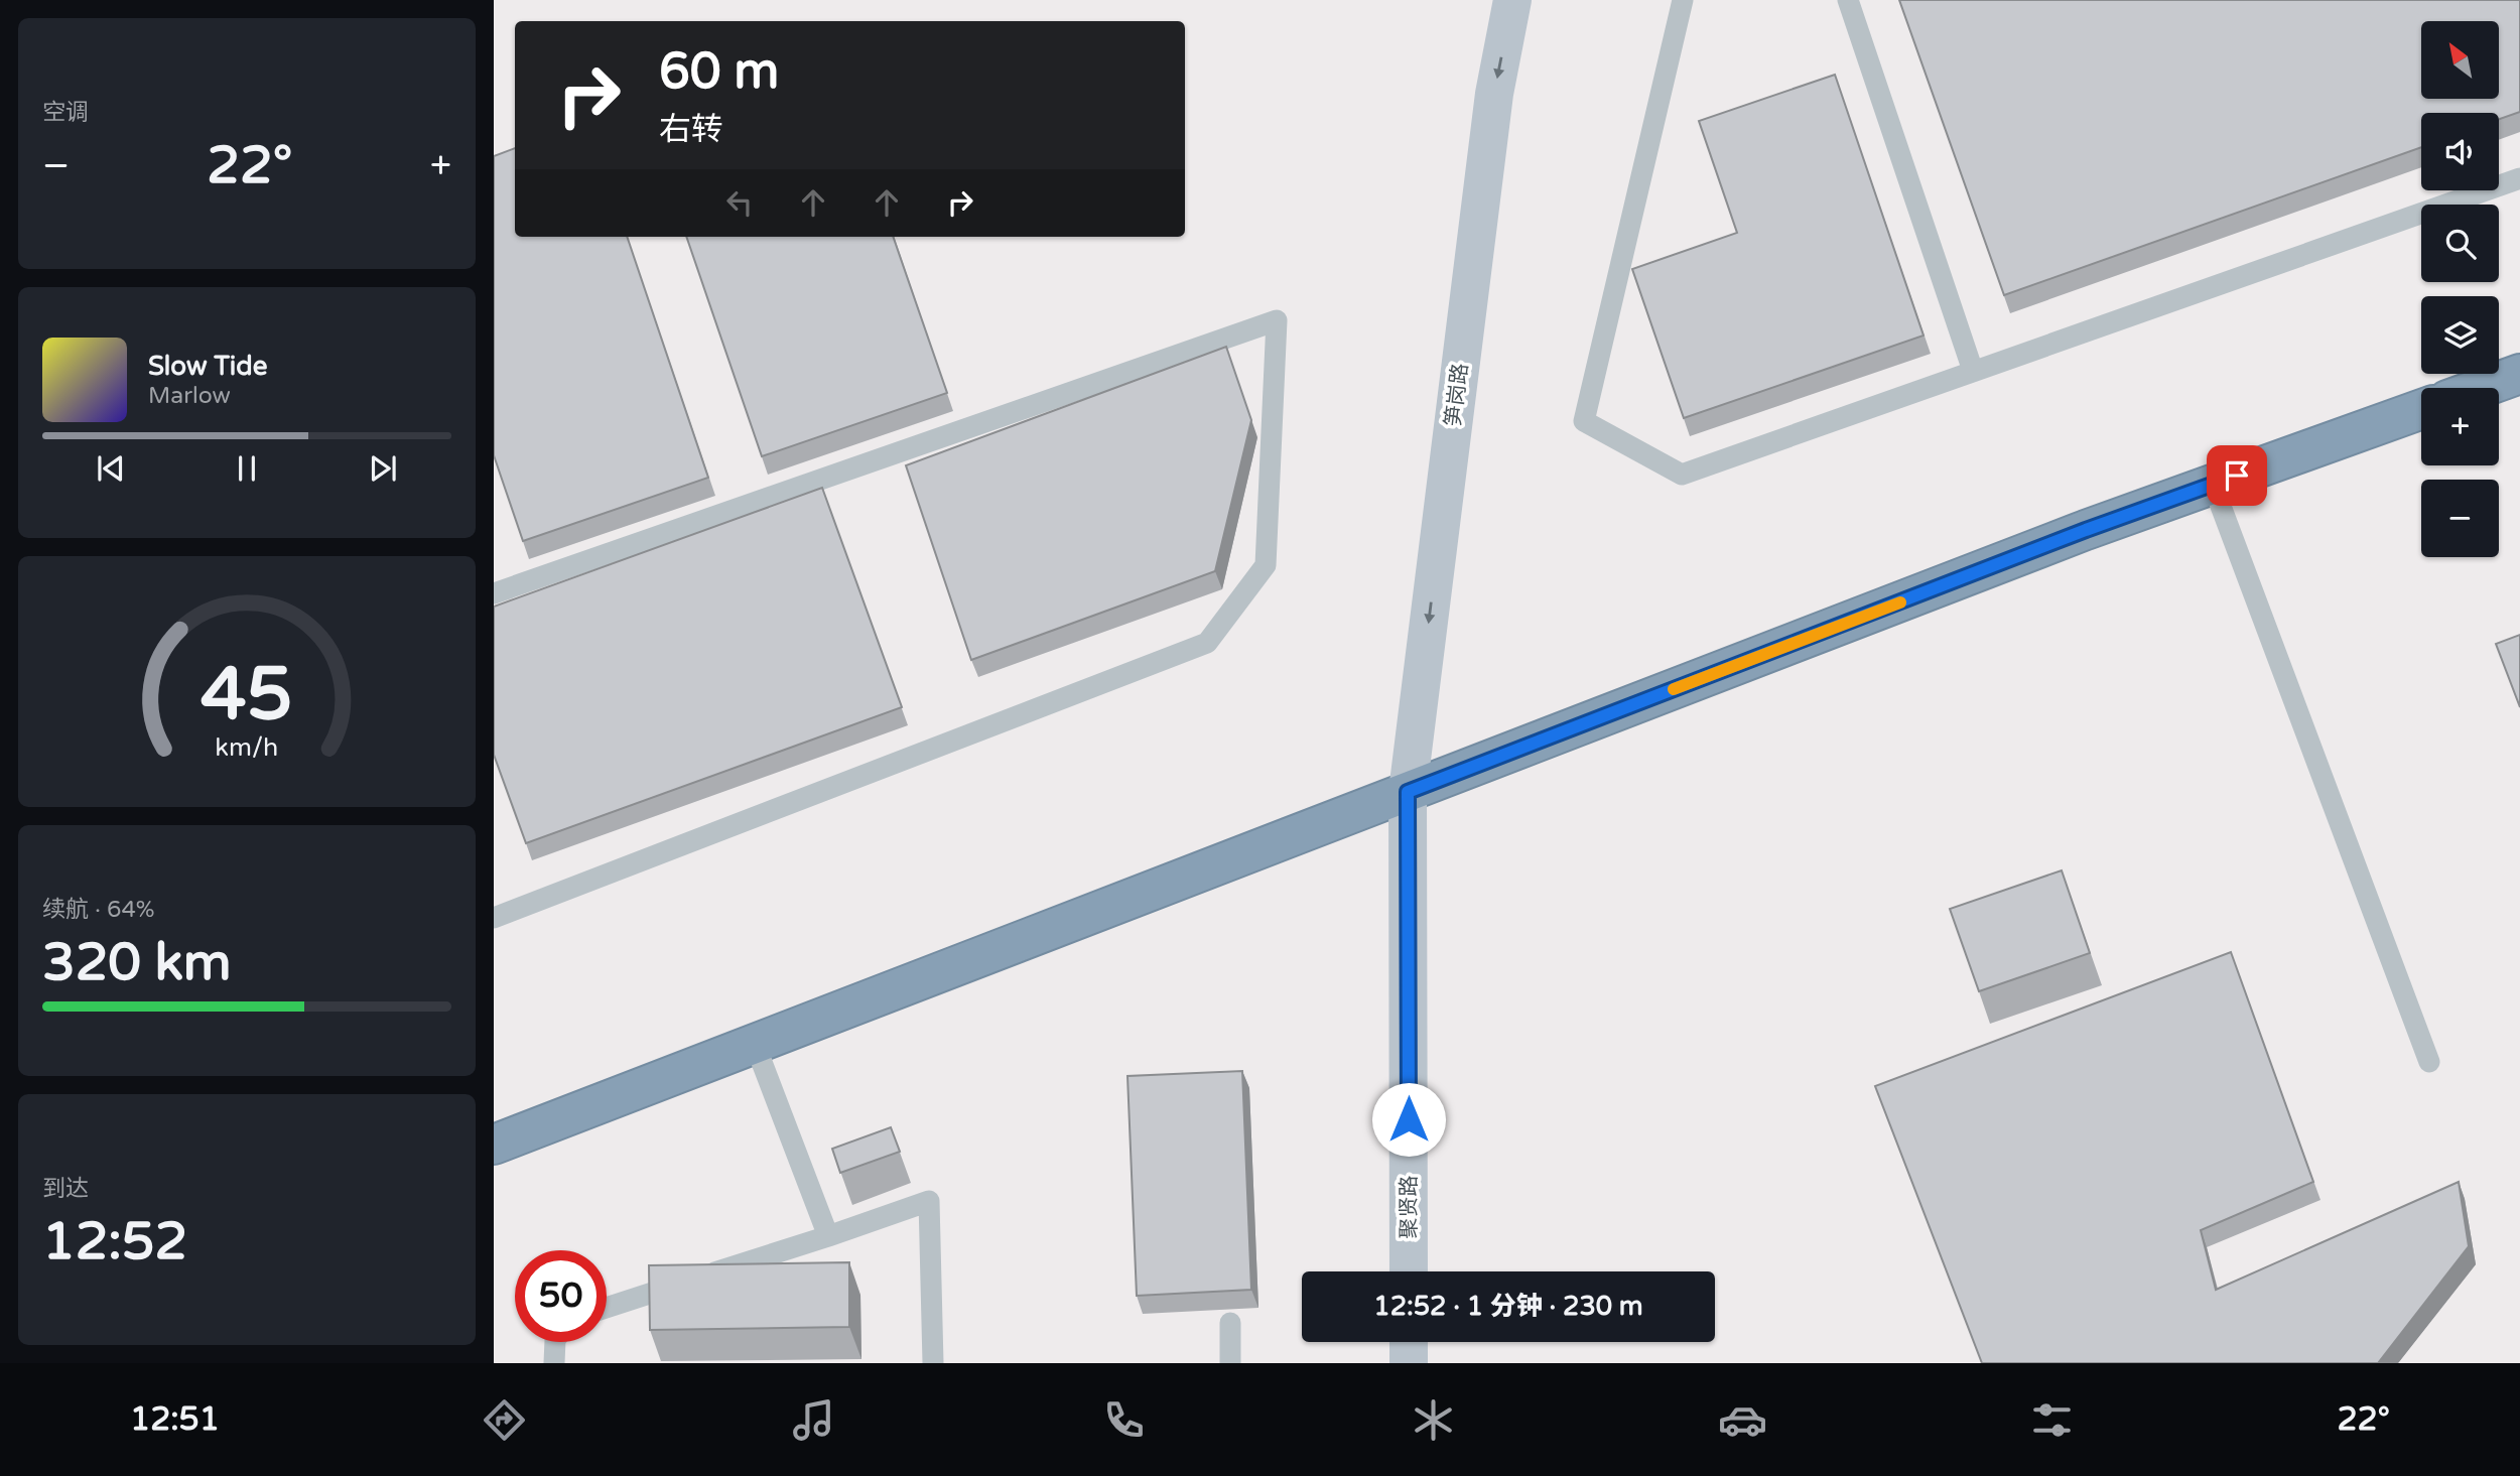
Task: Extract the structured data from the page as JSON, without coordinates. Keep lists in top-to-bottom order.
{
  "streets": {
    "main road": ["笋岗路", "聚贤路"]
  },
  "crossings": [
    ["笋岗路", "聚贤路"]
  ],
  "north": "top left",
  "page": {
    "tile": [
      "空调",
      ["续航 · 64%", "320 km"],
      ["到达", "12:52"]
    ],
    "map_buttons": ["+", "−"],
    "turn": ["60 m", "右转"],
    "heat": ["−", "22°", "+"],
    "song": ["Slow Tide", "Marlow"],
    "limit": "50",
    "trip": "12:52 · 1 分钟 · 230 m",
    "tabs": ["12:51", "22°"],
    "gauge": ["45", "km/h"]
  }
}
